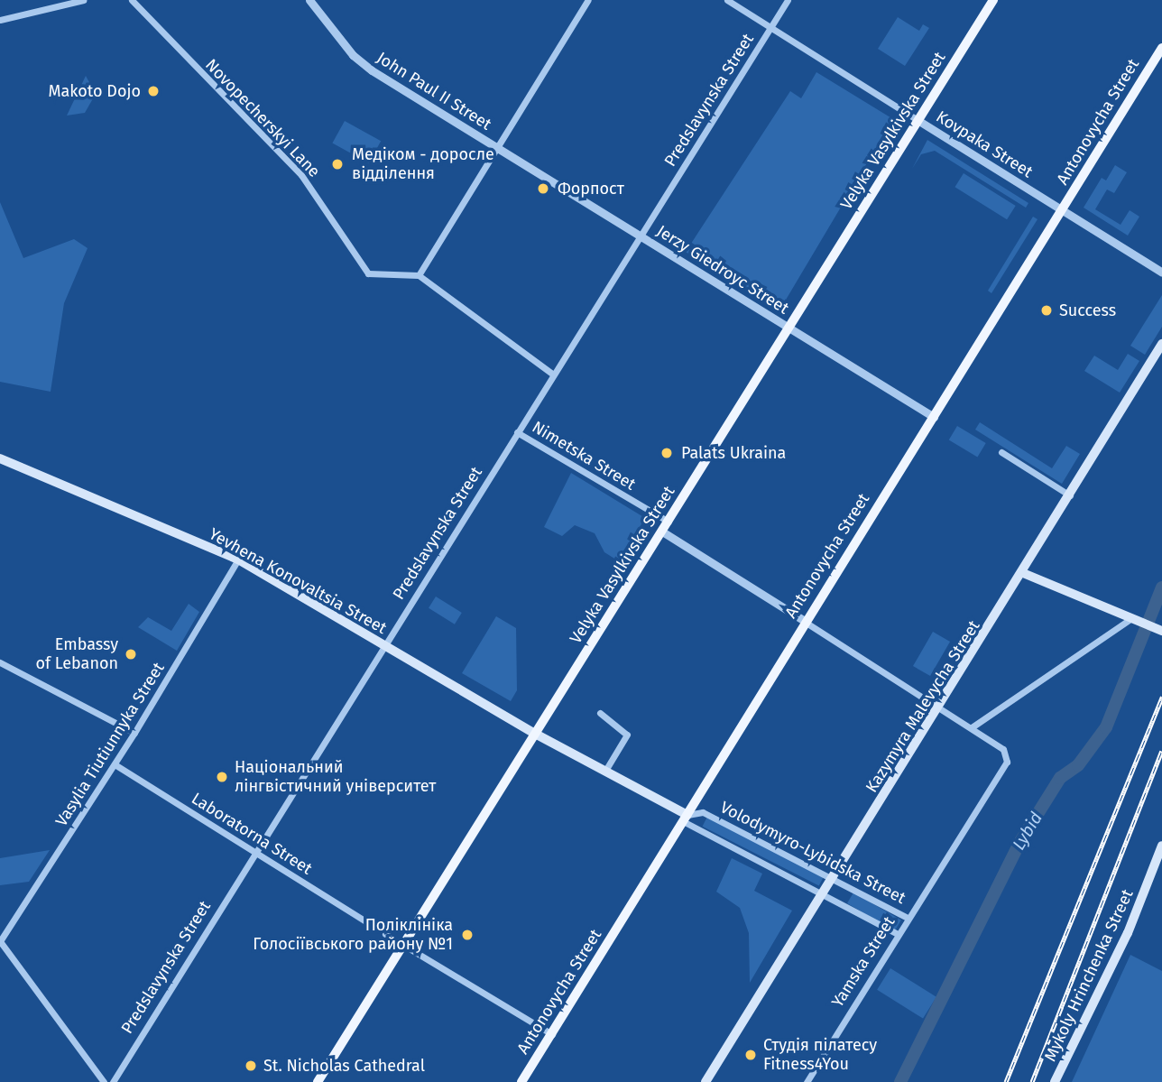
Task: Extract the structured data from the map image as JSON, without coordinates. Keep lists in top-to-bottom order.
{
  "streets": {
    "main road": [
      "Antonovycha Street",
      "Velyka Vasylkivska Street",
      "Yevhena Konovaltsia Street",
      "Kazymyra Malevycha Street",
      "Volodymyro-Lybidska Street",
      "Mykoly Hrinchenka Street"
    ],
    "street": [
      "John Paul II Street",
      "Predslavynska Street",
      "Novopecherskyi Lane",
      "Kovpaka Street",
      "Jerzy Giedroyc Street",
      "Nimetska Street",
      "Vasylia Tiutiunnyka Street",
      "Laboratorna Street",
      "Yamska Street"
    ]
  },
  "crossings": [
    ["John Paul II Street", "Jerzy Giedroyc Street"],
    ["Predslavynska Street", "Kovpaka Street"],
    ["Predslavynska Street", "Jerzy Giedroyc Street"],
    ["Predslavynska Street", "Nimetska Street"],
    ["Predslavynska Street", "Yevhena Konovaltsia Street"],
    ["Predslavynska Street", "Laboratorna Street"],
    ["Antonovycha Street", "Kovpaka Street"],
    ["Antonovycha Street", "Jerzy Giedroyc Street"],
    ["Antonovycha Street", "Volodymyro-Lybidska Street"],
    ["Velyka Vasylkivska Street", "Kovpaka Street"],
    ["Velyka Vasylkivska Street", "Jerzy Giedroyc Street"],
    ["Velyka Vasylkivska Street", "Nimetska Street"],
    ["Velyka Vasylkivska Street", "Yevhena Konovaltsia Street"],
    ["Velyka Vasylkivska Street", "Volodymyro-Lybidska Street"],
    ["Yevhena Konovaltsia Street", "Vasylia Tiutiunnyka Street"],
    ["Yevhena Konovaltsia Street", "Volodymyro-Lybidska Street"],
    ["Kazymyra Malevycha Street", "Volodymyro-Lybidska Street"],
    ["Vasylia Tiutiunnyka Street", "Laboratorna Street"],
    ["Volodymyro-Lybidska Street", "Yamska Street"]
  ],
  "water": ["Lybid"],
  "places": [
    "Makoto Dojo",
    "Медіком - доросле відділення",
    "Форпост",
    "Success",
    "Palats Ukraina",
    "Embassy of Lebanon",
    "Національний лінгвістичний університет",
    "Поліклініка Голосіївського району №1",
    "Студія пілатесу Fitness4You",
    "St. Nicholas Cathedral"
  ]
}
